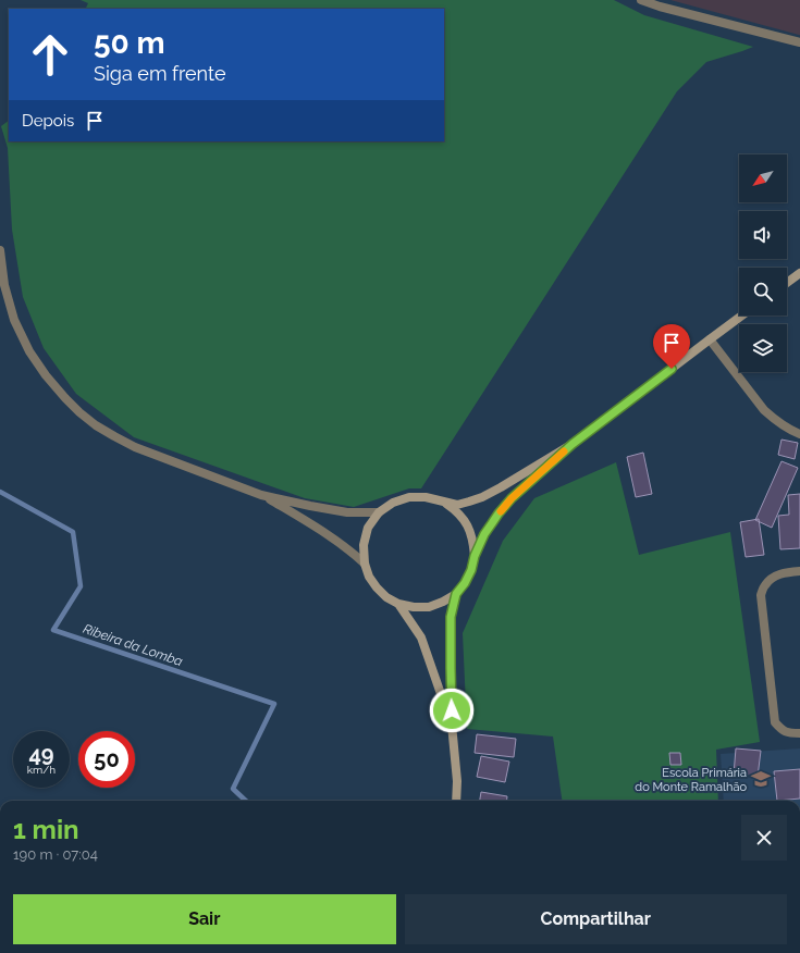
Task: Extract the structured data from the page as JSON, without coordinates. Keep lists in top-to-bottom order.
{
  "water": ["Ribeira da Lomba"],
  "places": {
    "school or university": ["Escola Primária do Monte Ramalhão"]
  },
  "north": "bottom left",
  "page": {
    "turn": ["50 m", "Siga em frente"],
    "then": "Depois",
    "speed": "49 km/h",
    "limit": "50",
    "heading": ["1 min", "190 m · 07:04"],
    "buttons": ["Sair", "Compartilhar"]
  }
}
